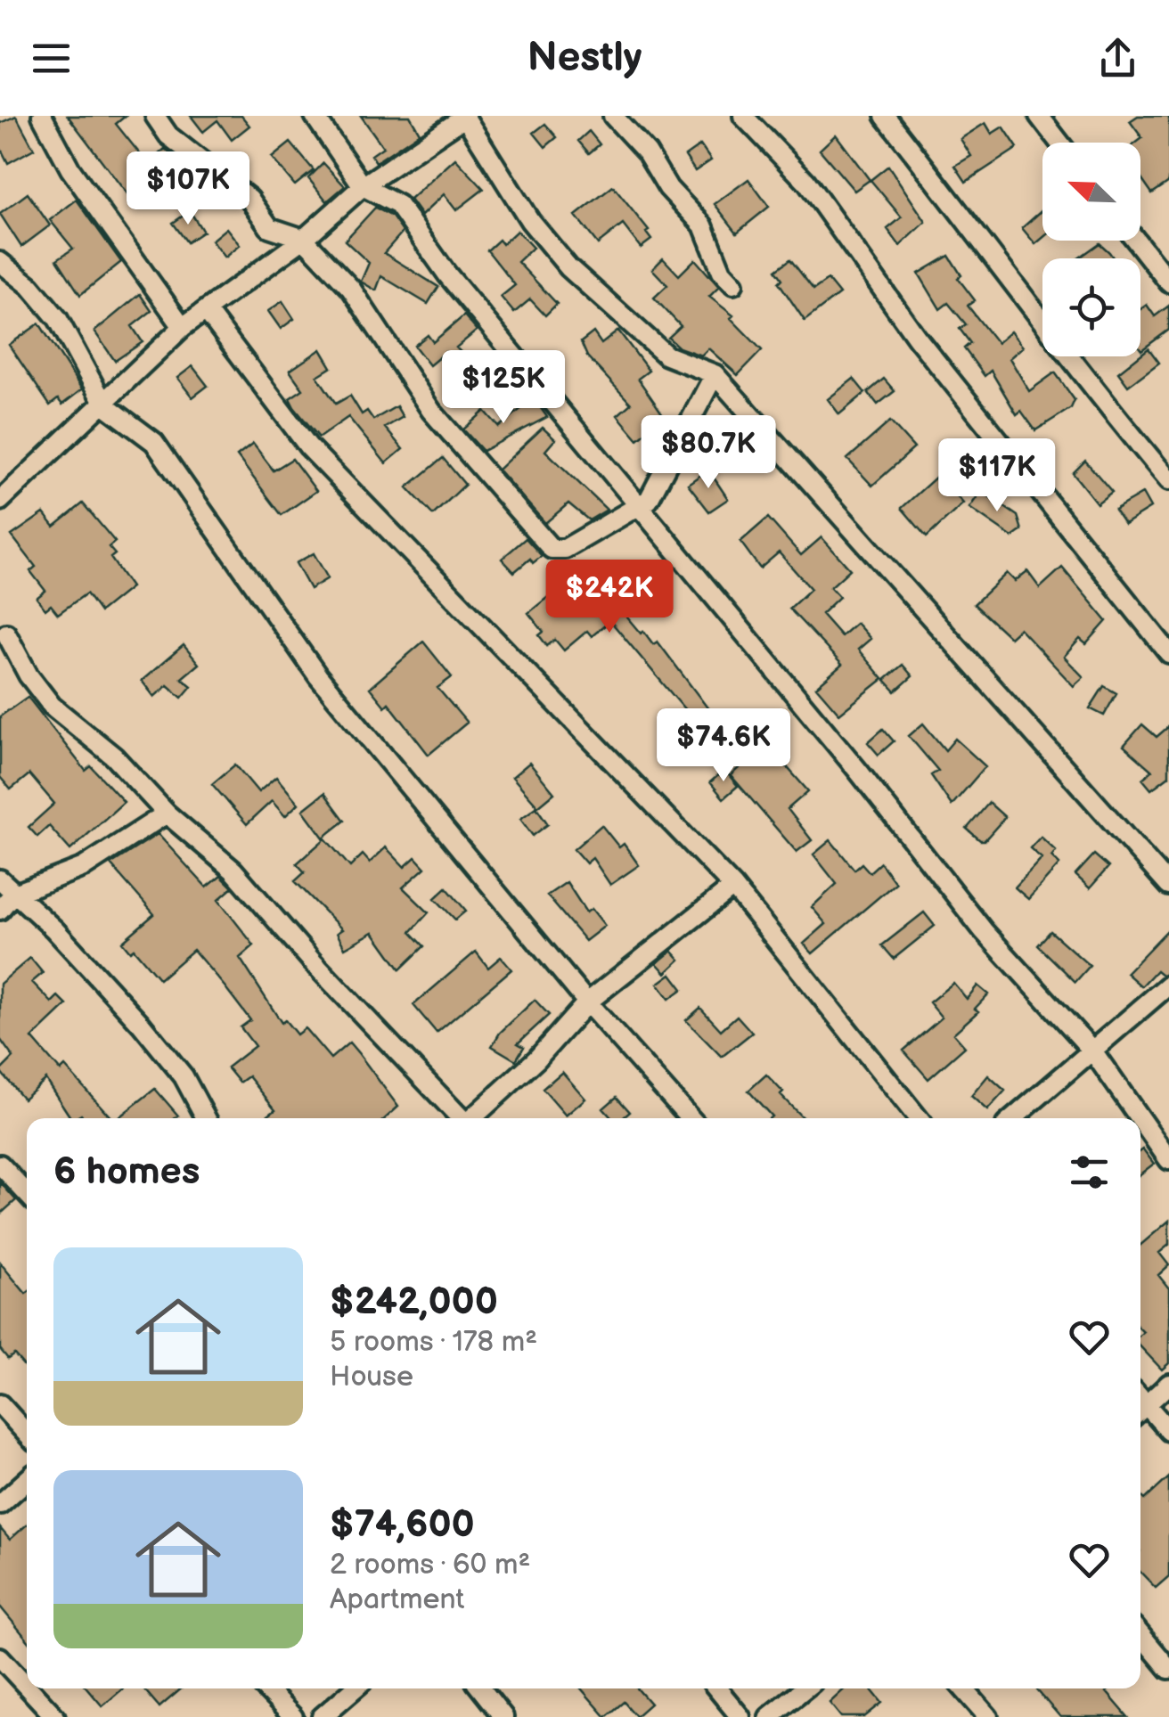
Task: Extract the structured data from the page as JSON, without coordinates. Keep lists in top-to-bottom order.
{
  "north": "top left",
  "page": {
    "header": "Nestly",
    "price": [
      "$107K",
      "$125K",
      "$80.7K",
      "$117K",
      "$242K",
      "$74.6K"
    ],
    "heading": "6 homes",
    "list": [
      {
        "name": "$242,000",
        "note": "5 rooms · 178 m² · House"
      },
      {
        "name": "$74,600",
        "note": "2 rooms · 60 m² · Apartment"
      }
    ]
  }
}
